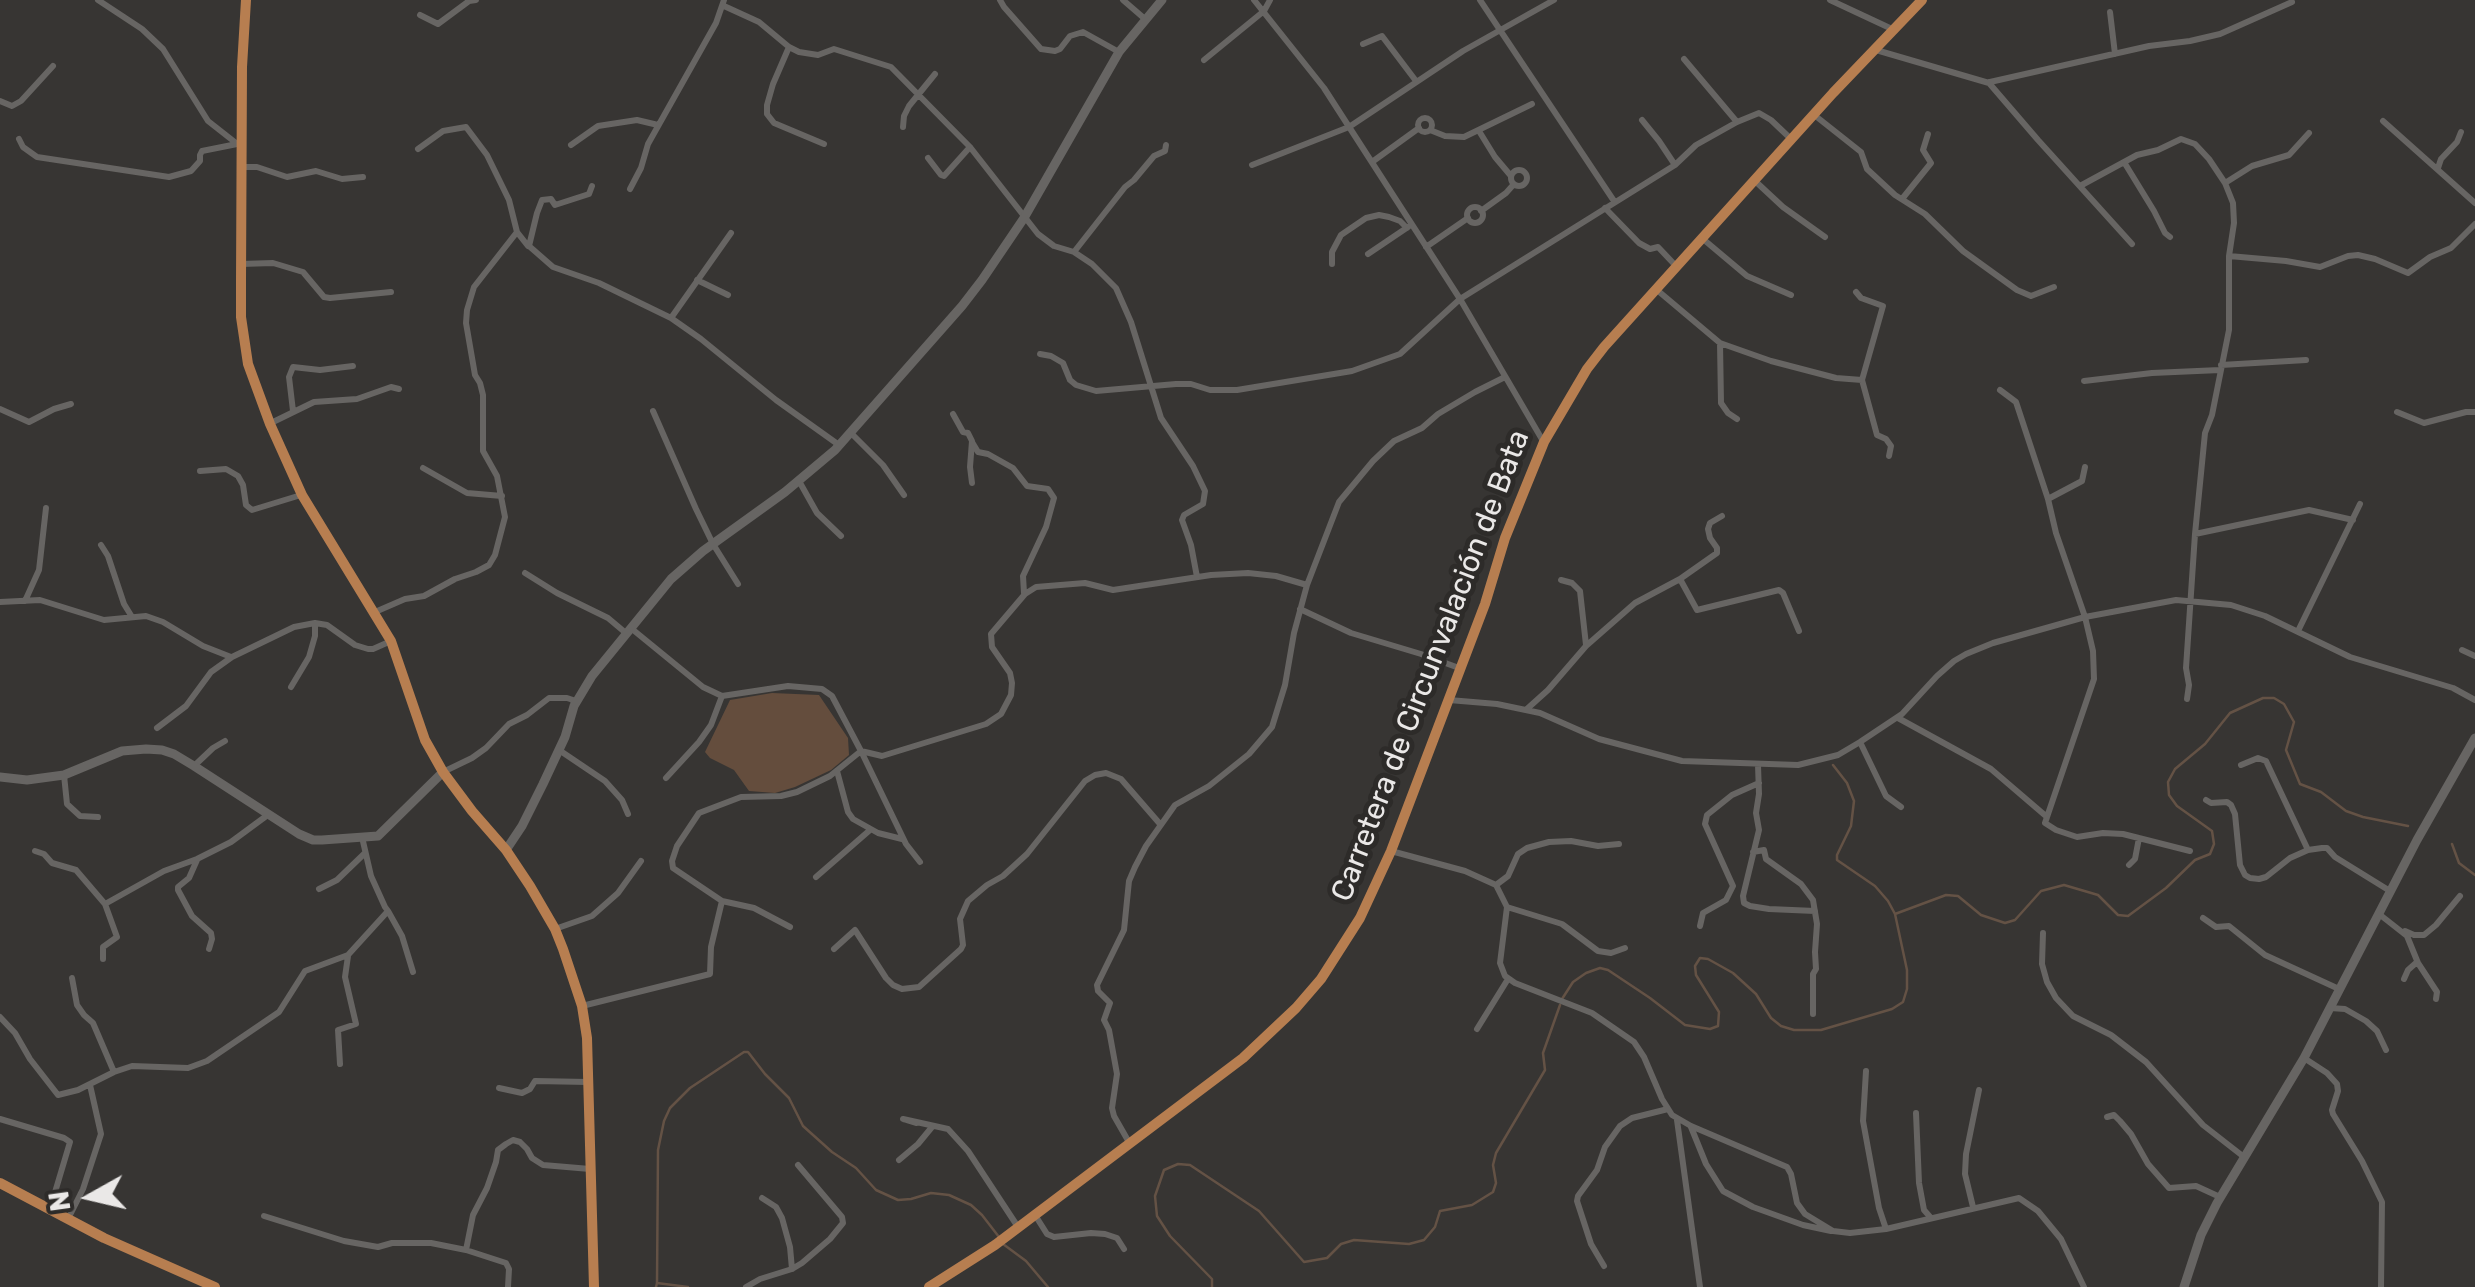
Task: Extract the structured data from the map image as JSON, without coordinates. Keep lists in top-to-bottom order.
{
  "streets": {
    "main road": ["Carretera de Circunvalación de Bata"]
  },
  "north": "left"
}
